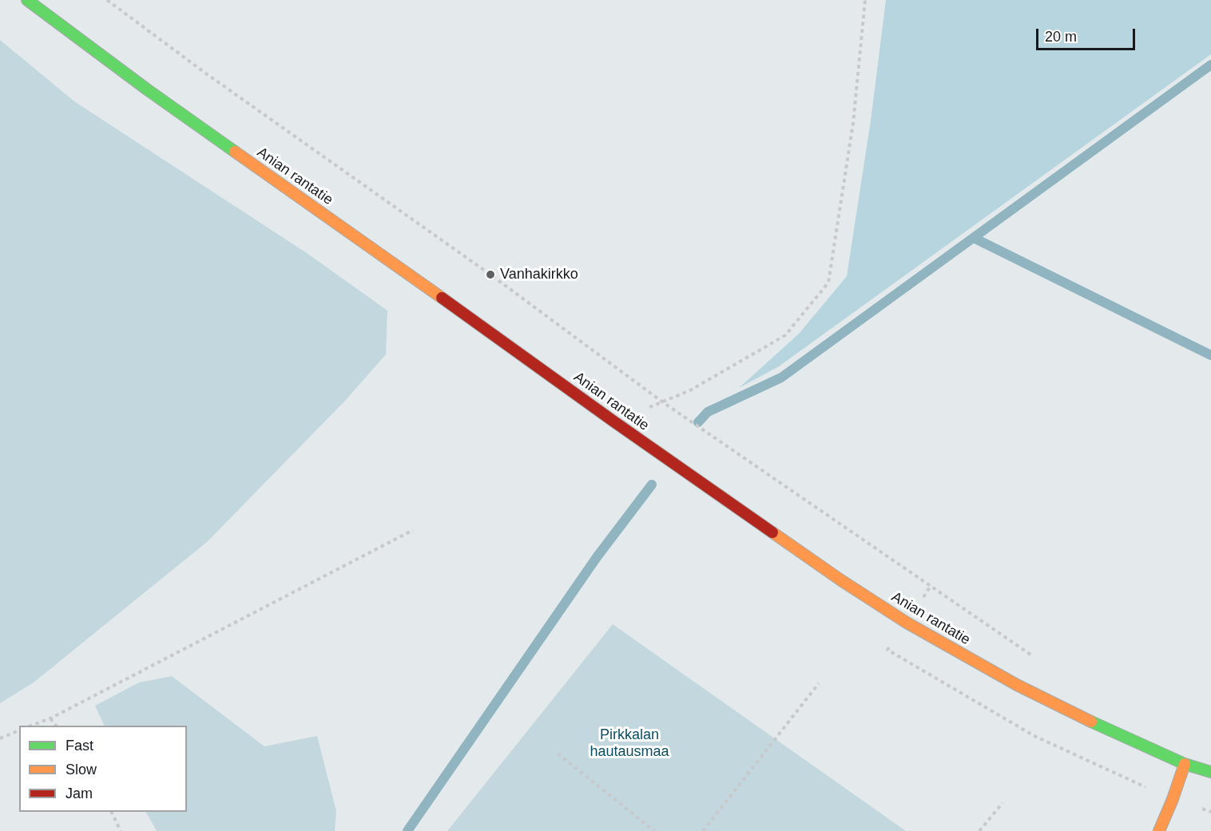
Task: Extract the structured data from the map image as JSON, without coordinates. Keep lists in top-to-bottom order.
{
  "streets": {
    "street": ["Anian rantatie"]
  },
  "parks": ["Pirkkalan hautausmaa"],
  "places": ["Vanhakirkko"],
  "legend": ["Fast", "Slow", "Jam"],
  "scale_bar": "20 m"
}
